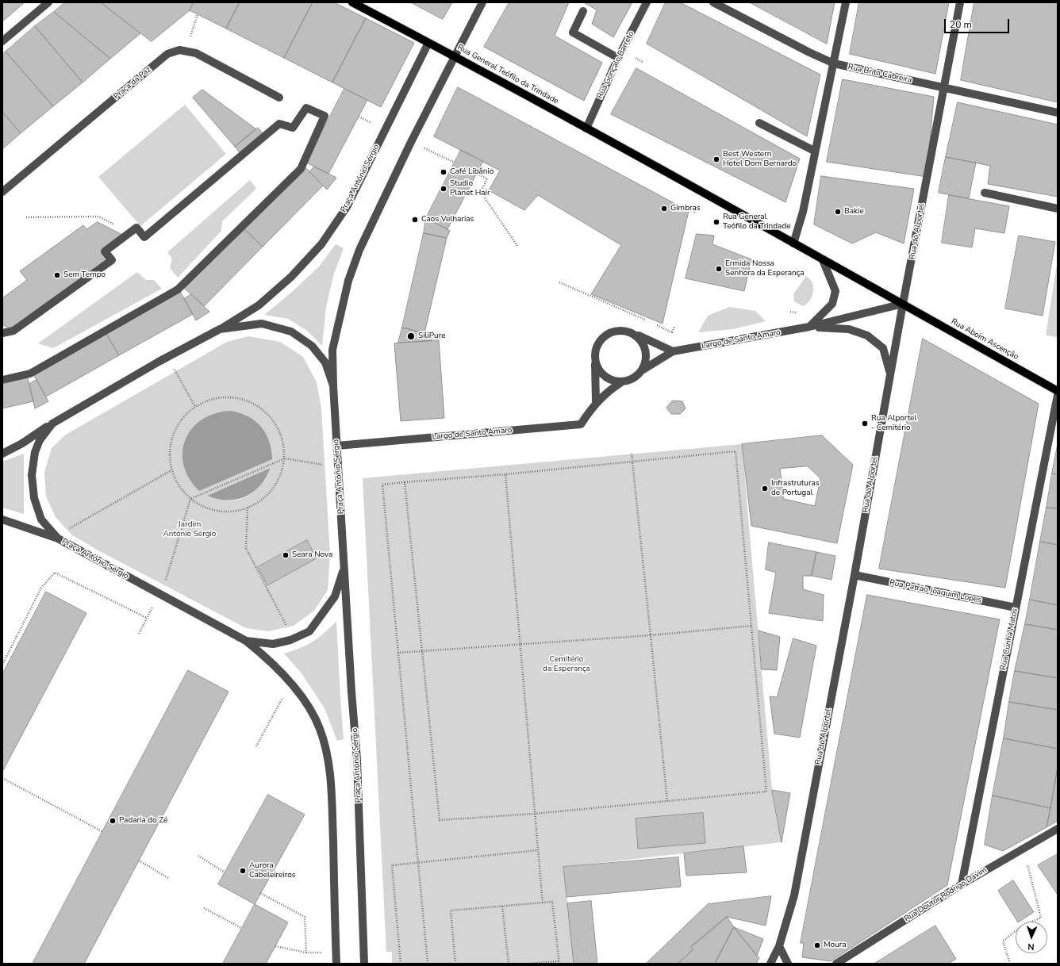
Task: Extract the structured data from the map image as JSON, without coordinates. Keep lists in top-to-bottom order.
{
  "streets": {
    "main road": ["Rua General Teófilo da Trindade", "Rua Aboim Ascenção"],
    "street": [
      "Rua Gonçalo Barreto",
      "Rua Brito Cabreira",
      "Praça da Paz",
      "Praça António Sérgio",
      "Rua do Alportel",
      "Largo de Santo Amaro",
      "Rua Patrão Joaquim Lopes",
      "Rua Cunha Matos",
      "Rua Doutor Rodrigo Davim"
    ]
  },
  "crossings": [
    ["Rua Gonçalo Barreto", "Rua General Teófilo da Trindade"],
    ["Rua Brito Cabreira", "Rua do Alportel"],
    ["Rua General Teófilo da Trindade", "Praça António Sérgio"],
    ["Rua General Teófilo da Trindade", "Rua do Alportel"],
    ["Rua General Teófilo da Trindade", "Rua Aboim Ascenção"],
    ["Praça António Sérgio", "Largo de Santo Amaro"],
    ["Rua do Alportel", "Rua Aboim Ascenção"],
    ["Rua do Alportel", "Rua Patrão Joaquim Lopes"],
    ["Rua Patrão Joaquim Lopes", "Rua Cunha Matos"],
    ["Rua Cunha Matos", "Rua Doutor Rodrigo Davim"]
  ],
  "parks": ["Jardim António Sérgio", "Cemitério da Esperança"],
  "places": [
    "Best Western Hotel Dom Bernardo",
    "Café Libânio",
    "Studio Planet Hair",
    "Gimbras",
    "Bakie",
    "Caos Velharias",
    "Rua General Teófilo da Trindade",
    "Ermida Nossa Senhora da Esperança",
    "Sem Tempo",
    "SiliPure",
    "Rua Alportel - Cemitério",
    "Infrastruturas de Portugal",
    "Seara Nova",
    "Padaria do Zé",
    "Aurora Cabeleireiros",
    "Moura"
  ],
  "scale_bar": "20 m",
  "north": "bottom"
}
